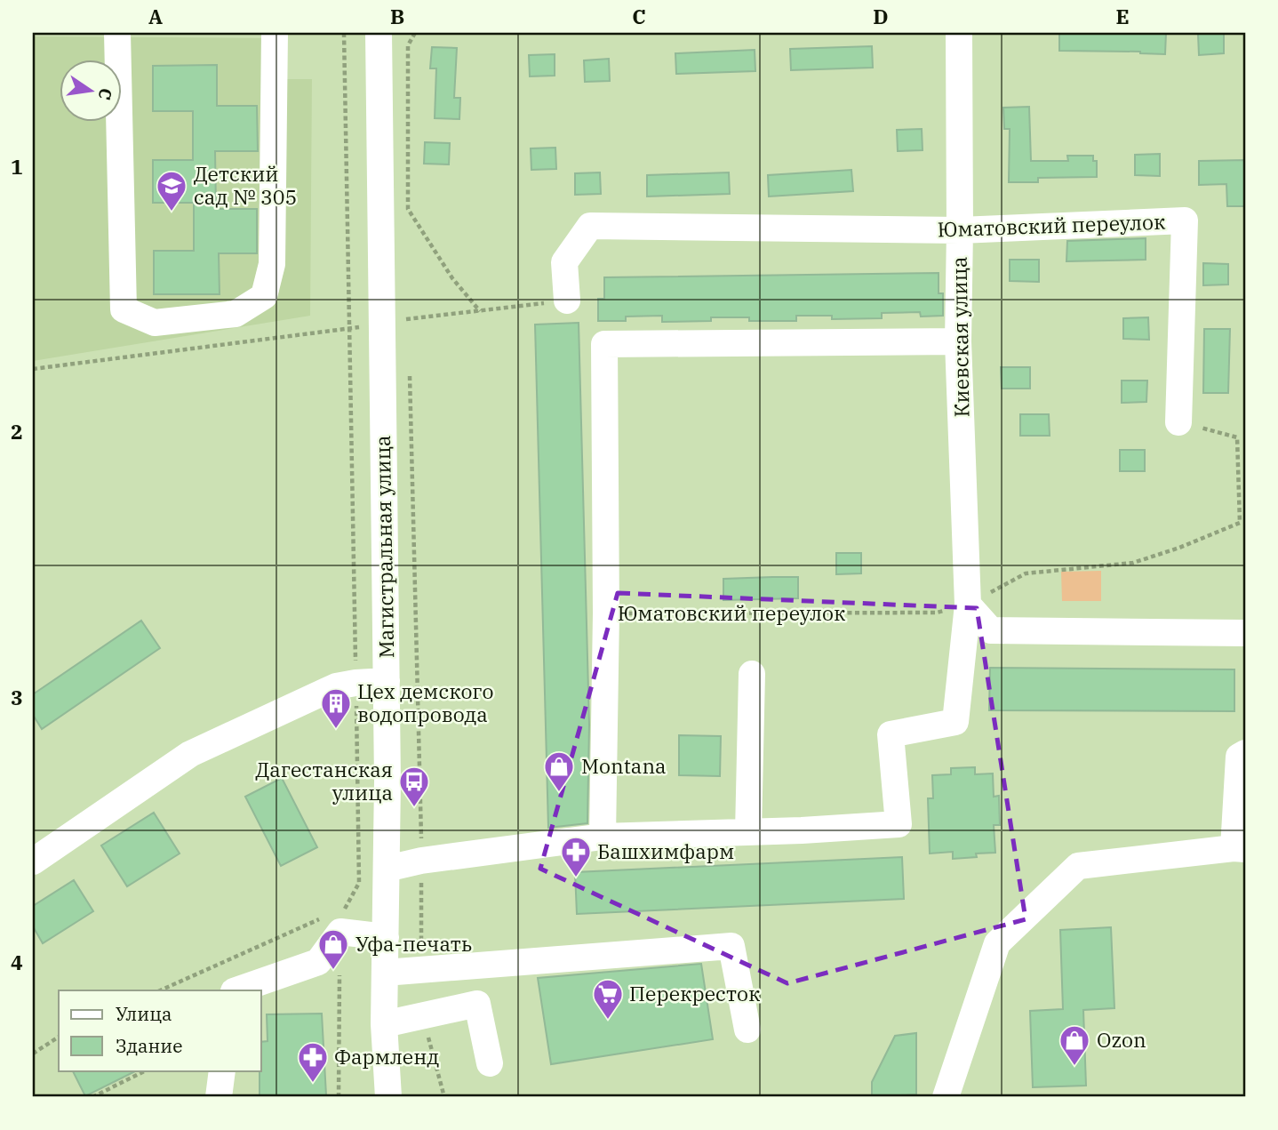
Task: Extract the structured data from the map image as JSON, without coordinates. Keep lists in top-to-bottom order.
{
  "streets": {
    "street": ["Юматовский переулок", "Киевская улица", "Магистральная улица"]
  },
  "crossings": [
    ["Юматовский переулок", "Киевская улица"]
  ],
  "places": {
    "school or university": ["Детский сад № 305"],
    "building": ["Цех демского водопровода"],
    "shop": ["Montana", "Уфа-печать", "Ozon"],
    "bus stop": ["Дагестанская улица"],
    "pharmacy": ["Башхимфарм", "Фармленд"],
    "supermarket": ["Перекресток"]
  },
  "legend": ["Улица", "Здание"],
  "north": "right",
  "grid": {
    "columns": [
      "A",
      "B",
      "C",
      "D",
      "E"
    ],
    "rows": [
      "1",
      "2",
      "3",
      "4"
    ]
  }
}
